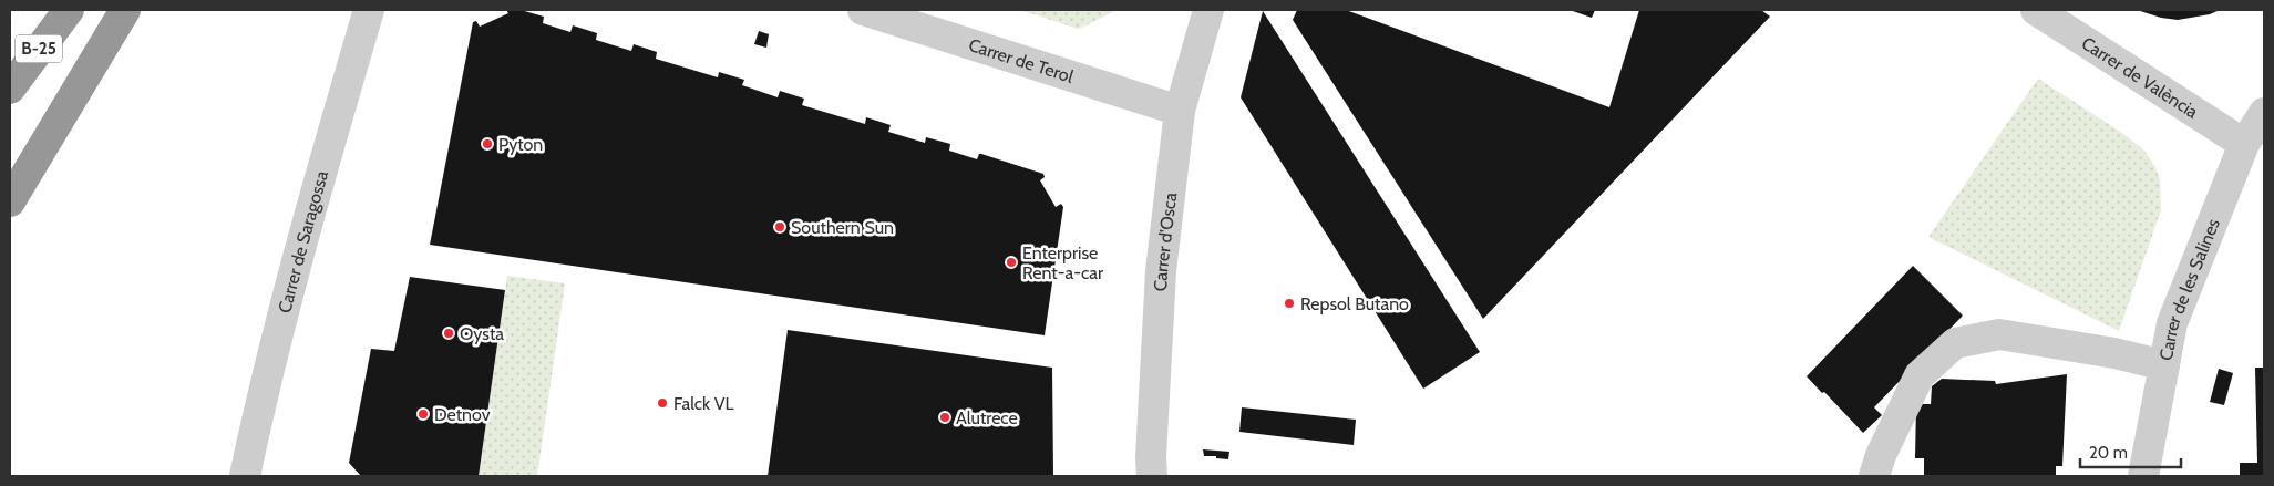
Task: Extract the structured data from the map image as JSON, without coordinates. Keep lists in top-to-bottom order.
{
  "streets": {
    "highway": ["B-25"],
    "street": [
      "Carrer de Terol",
      "Carrer de València",
      "Carrer d'Osca",
      "Carrer de Saragossa",
      "Carrer de les Salines"
    ]
  },
  "crossings": [
    ["Carrer de Terol", "Carrer d'Osca"],
    ["Carrer de València", "Carrer de les Salines"]
  ],
  "places": [
    "Pyton",
    "Southern Sun",
    "Enterprise Rent-a-car",
    "Repsol Butano",
    "Oysta",
    "Falck VL",
    "Detnov",
    "Alutrece"
  ],
  "scale_bar": "20 m"
}
